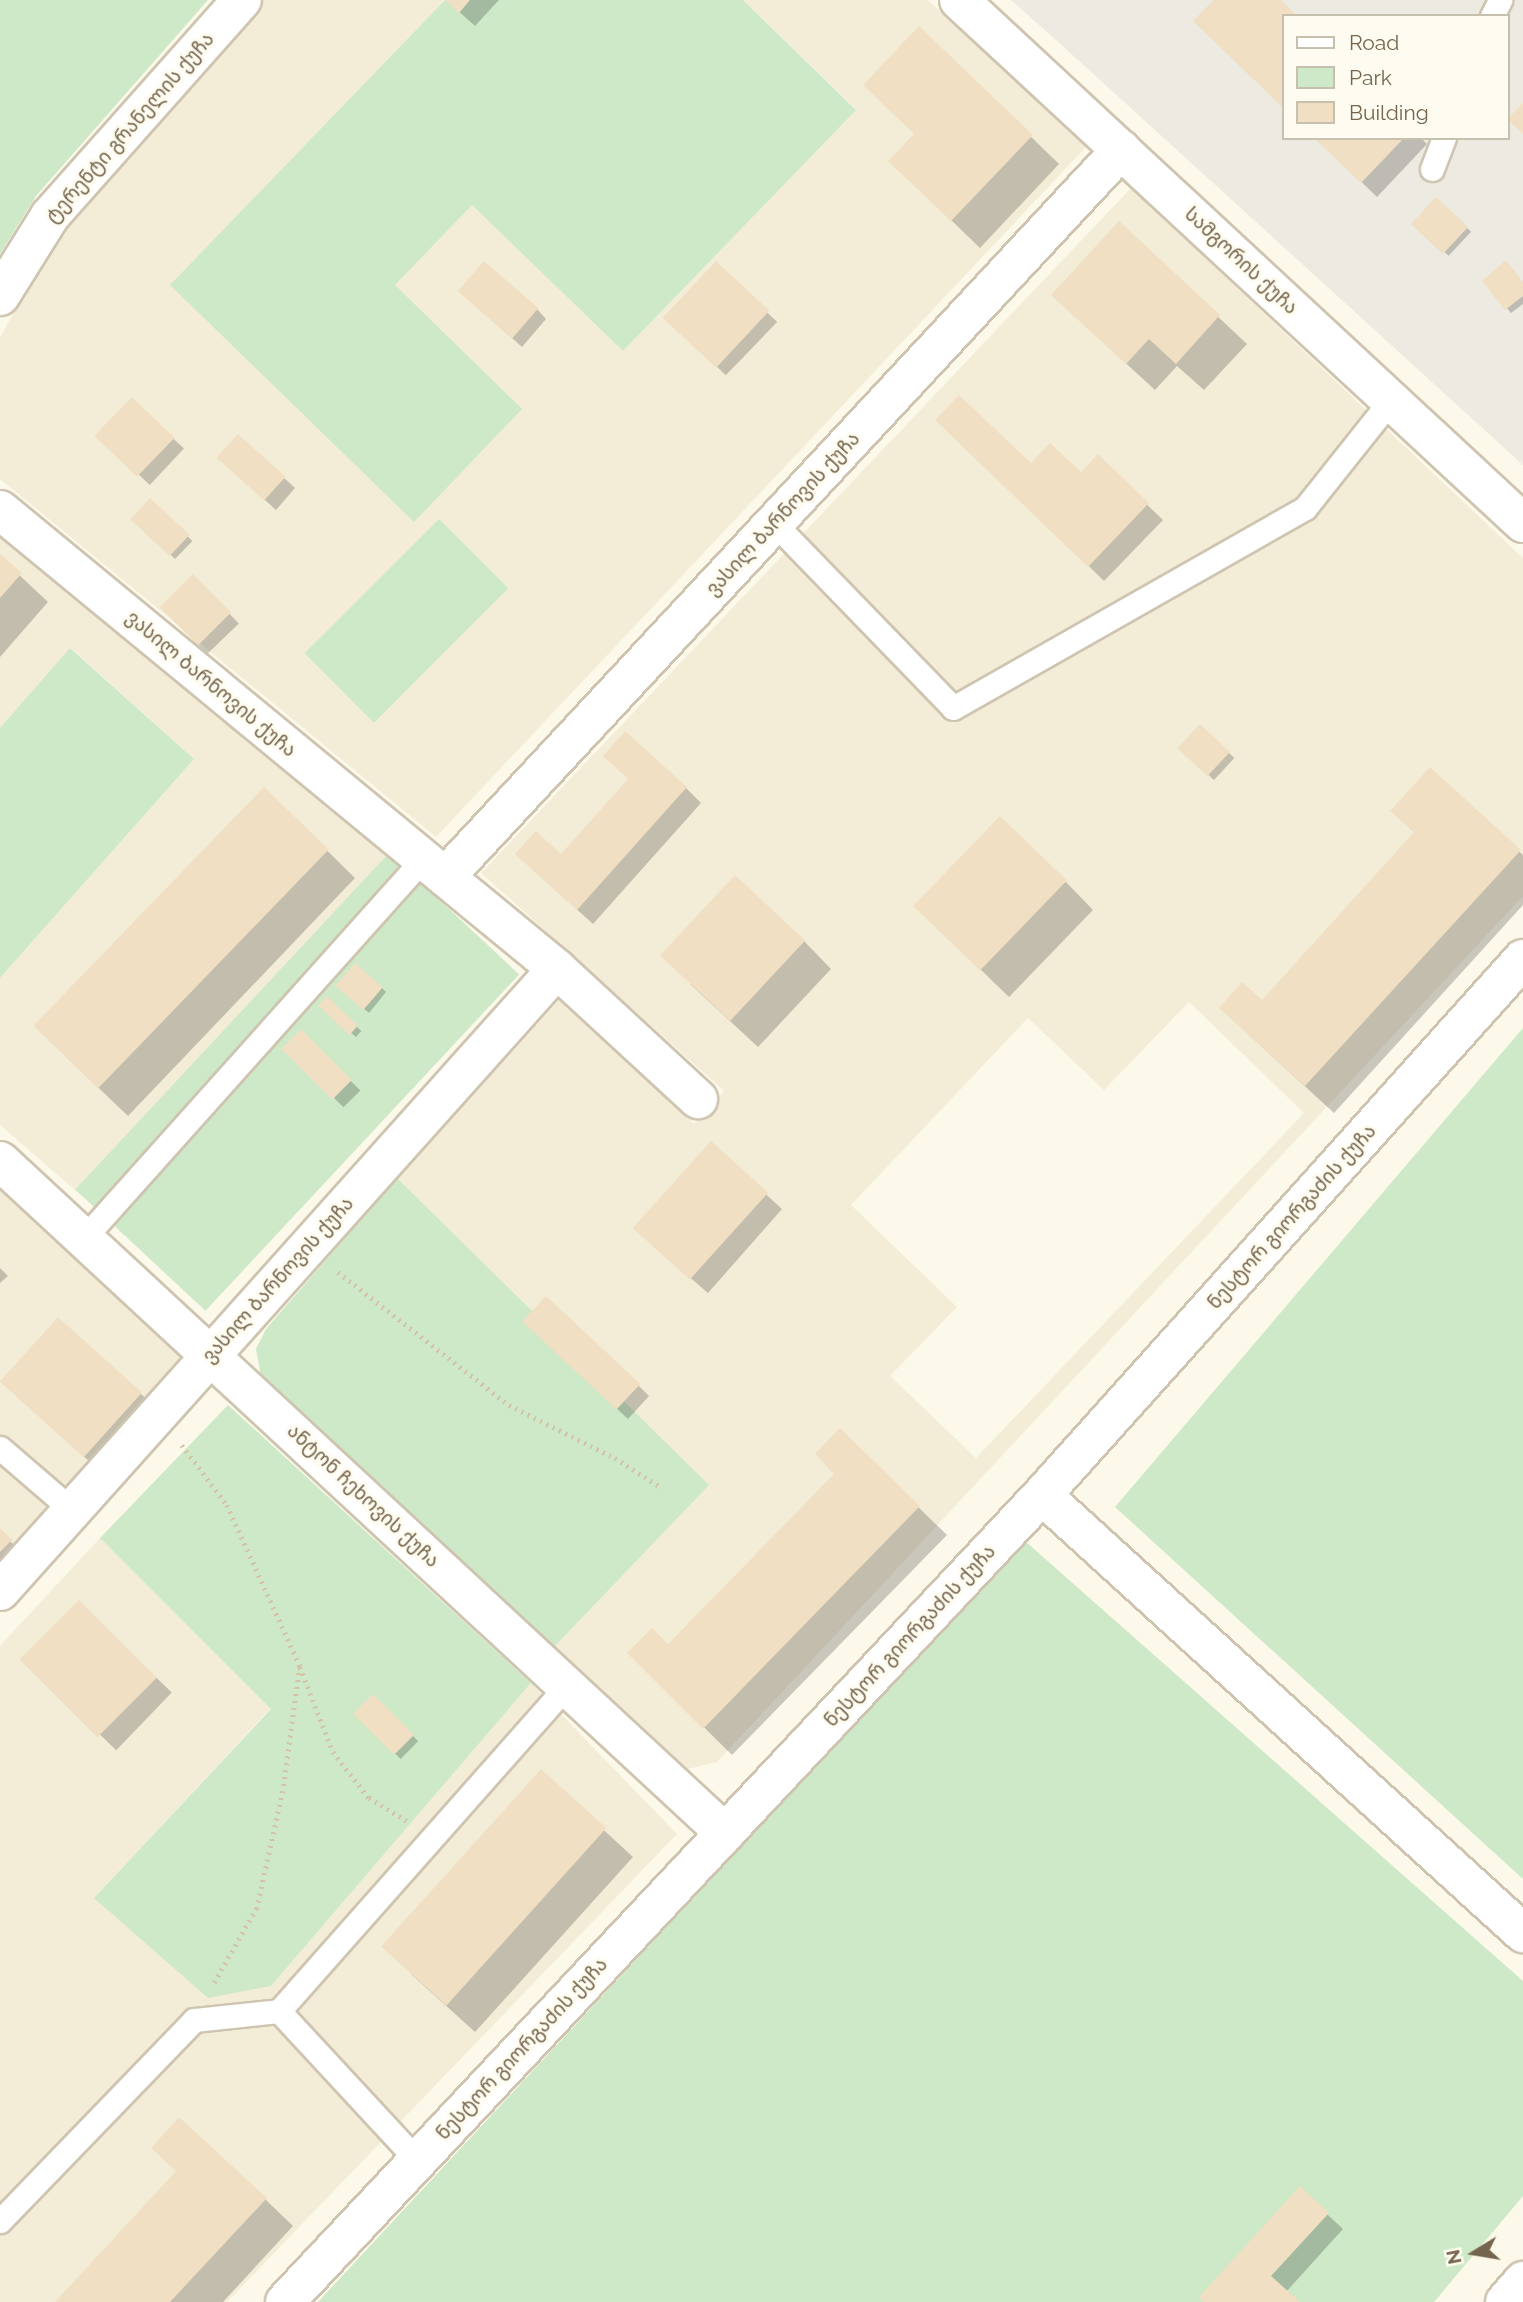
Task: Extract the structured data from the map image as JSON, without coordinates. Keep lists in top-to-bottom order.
{
  "streets": {
    "street": [
      "ტერენტი გრანელის ქუჩა",
      "სამგორის ქუჩა",
      "ვასილ ბარნოვის ქუჩა",
      "ნესტორ გიორგაძის ქუჩა",
      "ანტონ ჩეხოვის ქუჩა"
    ]
  },
  "crossings": [
    ["სამგორის ქუჩა", "ვასილ ბარნოვის ქუჩა"],
    ["ვასილ ბარნოვის ქუჩა", "ანტონ ჩეხოვის ქუჩა"],
    ["ნესტორ გიორგაძის ქუჩა", "ანტონ ჩეხოვის ქუჩა"]
  ],
  "legend": ["Road", "Park", "Building"],
  "north": "left"
}
